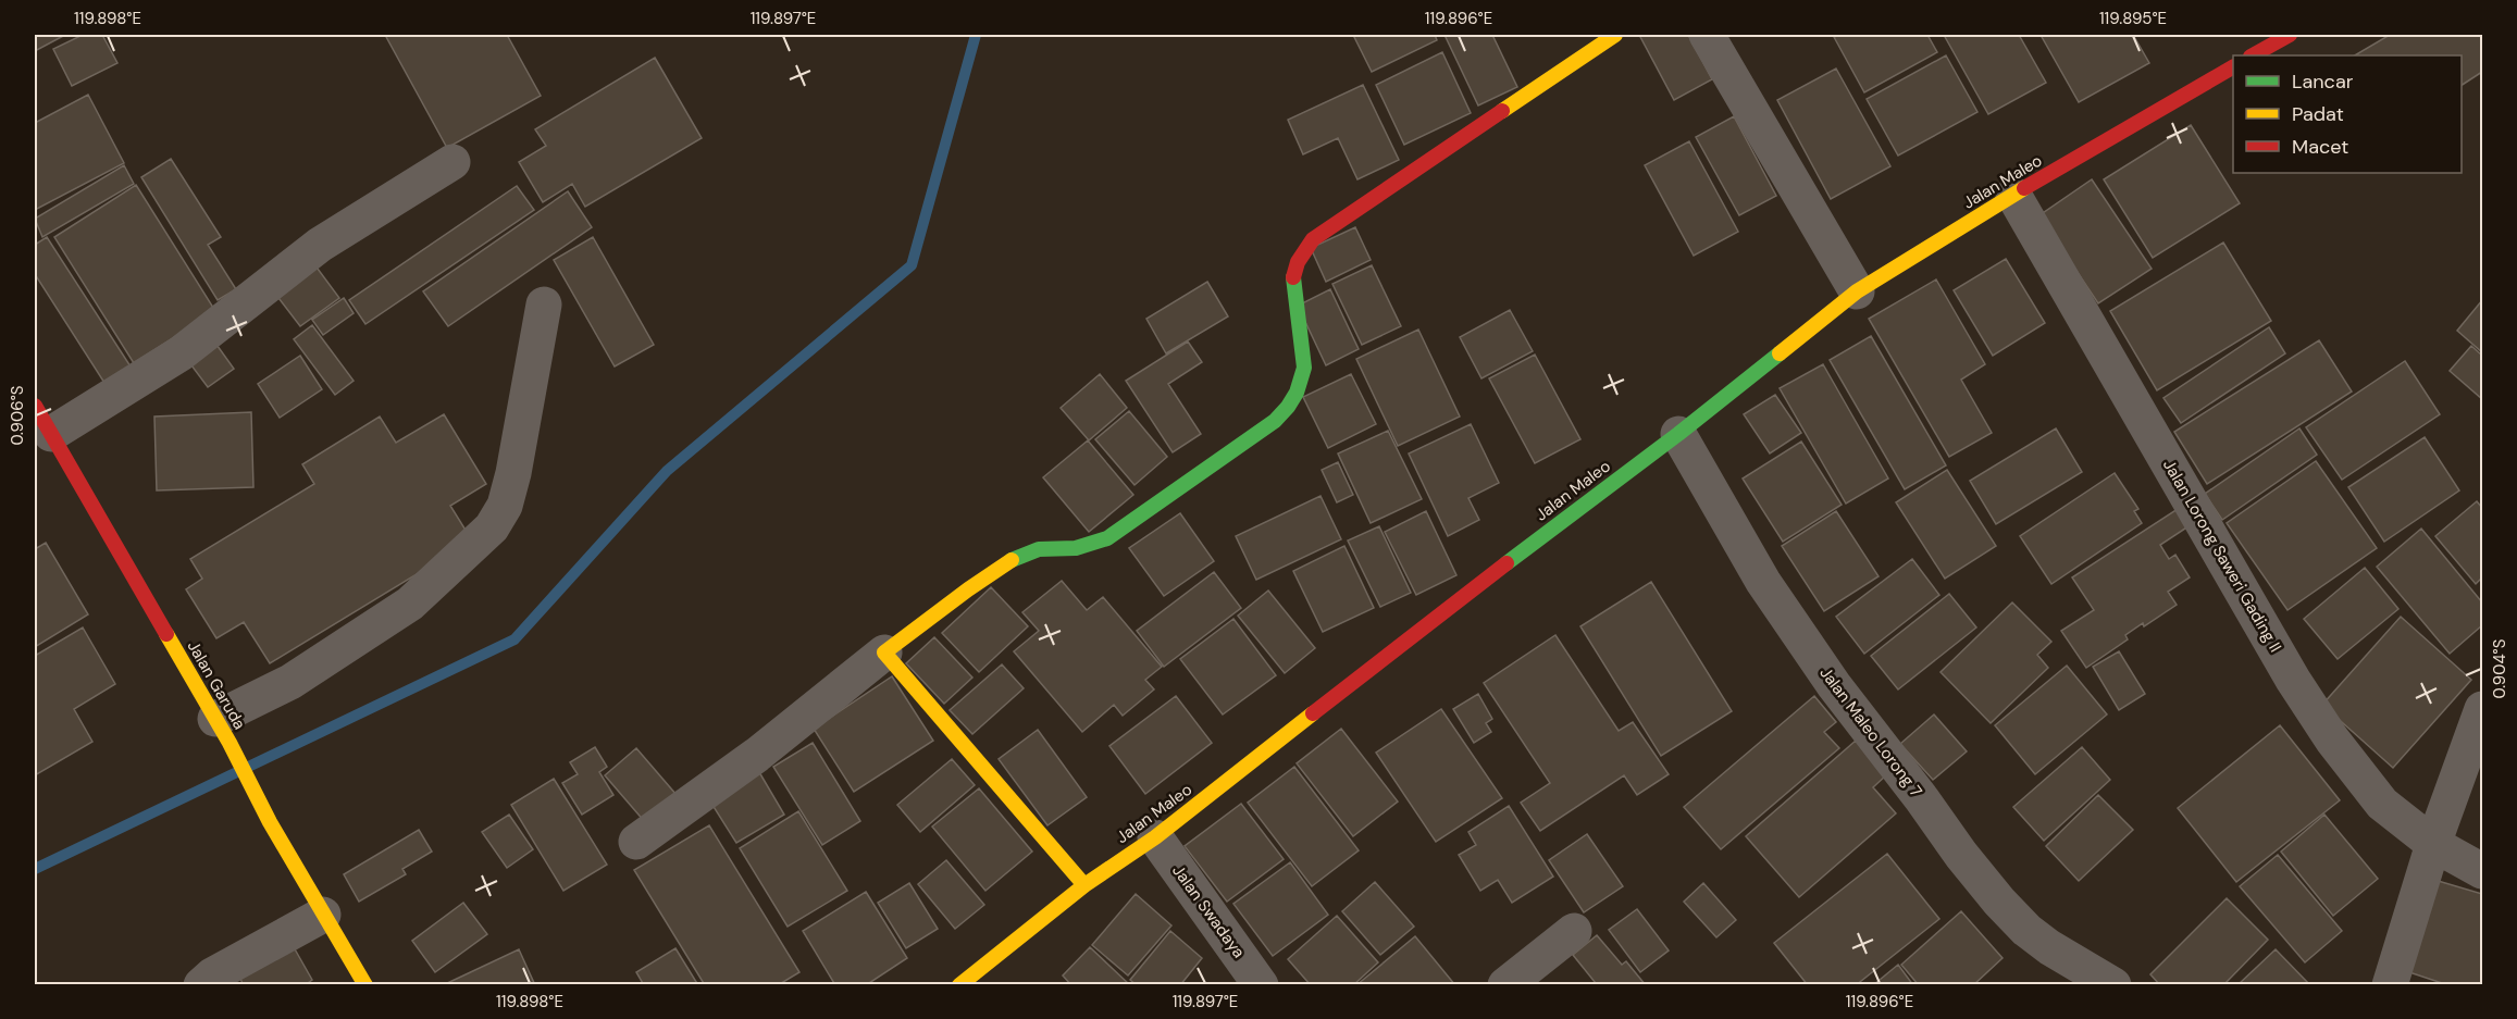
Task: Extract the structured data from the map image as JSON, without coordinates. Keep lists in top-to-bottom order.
{
  "streets": {
    "street": [
      "Jalan Maleo",
      "Jalan Lorong Saweri Gading II",
      "Jalan Garuda",
      "Jalan Maleo Lorong 7",
      "Jalan Swadaya"
    ]
  },
  "crossings": [
    ["Jalan Maleo", "Jalan Lorong Saweri Gading II"],
    ["Jalan Maleo", "Jalan Maleo Lorong 7"],
    ["Jalan Maleo", "Jalan Swadaya"]
  ],
  "legend": ["Lancar", "Padat", "Macet"],
  "coordinates": [
    "119.898°E",
    "119.897°E",
    "119.896°E",
    "119.895°E",
    "0.906°S",
    "0.904°S"
  ]
}
